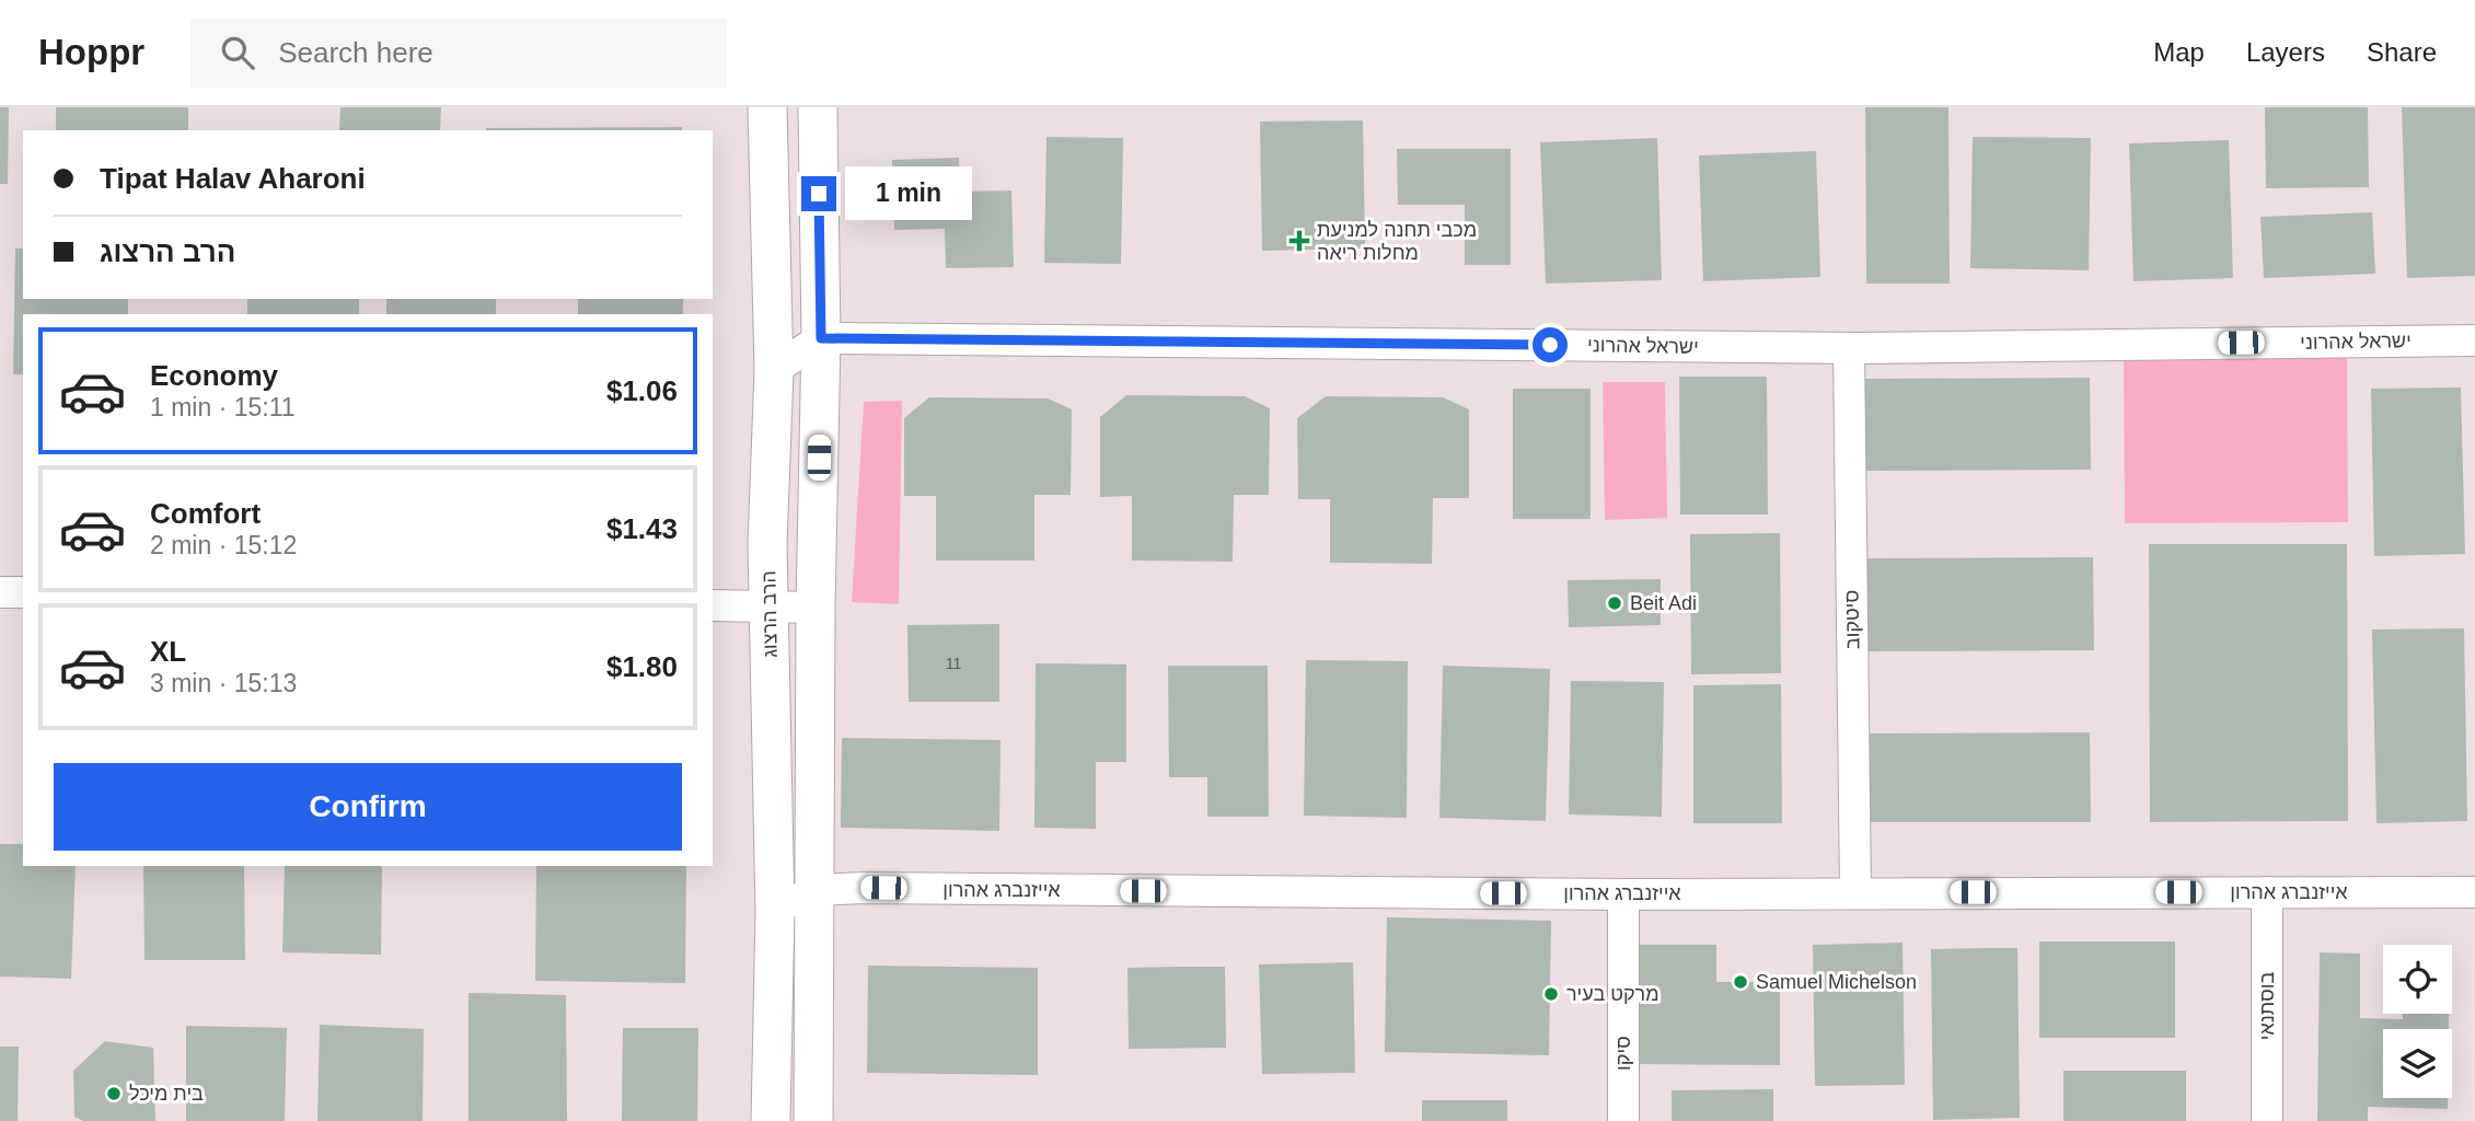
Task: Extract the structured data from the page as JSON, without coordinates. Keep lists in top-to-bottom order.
{
  "streets": {
    "street": [
      "ישראל אהרוני",
      "הרב הרצוג",
      "סיטקוב",
      "אייזנברג אהרון",
      "בוסתנאי",
      "סיקו"
    ]
  },
  "crossings": [
    ["ישראל אהרוני", "סיטקוב"],
    ["הרב הרצוג", "אייזנברג אהרון"],
    ["סיטקוב", "אייזנברג אהרון"],
    ["אייזנברג אהרון", "בוסתנאי"],
    ["אייזנברג אהרון", "סיקו"]
  ],
  "places": {
    "health": ["מכבי תחנה למניעת מחלות ריאה"],
    "other": [
      "Beit Adi",
      "Samuel Michelson",
      "מרקט בעיר",
      "בית מיכל"
    ]
  },
  "house_numbers": ["11"],
  "page": {
    "header": "Hoppr",
    "search": "Search here",
    "nav": ["Map", "Layers", "Share"],
    "banner": ["Tipat Halav Aharoni", "הרב הרצוג"],
    "bubble": "1 min",
    "list": [
      {
        "name": "Economy",
        "note": "1 min · 15:11",
        "value": "$1.06"
      },
      {
        "name": "Comfort",
        "note": "2 min · 15:12",
        "value": "$1.43"
      },
      {
        "name": "XL",
        "note": "3 min · 15:13",
        "value": "$1.80"
      }
    ],
    "buttons": "Confirm"
  }
}
